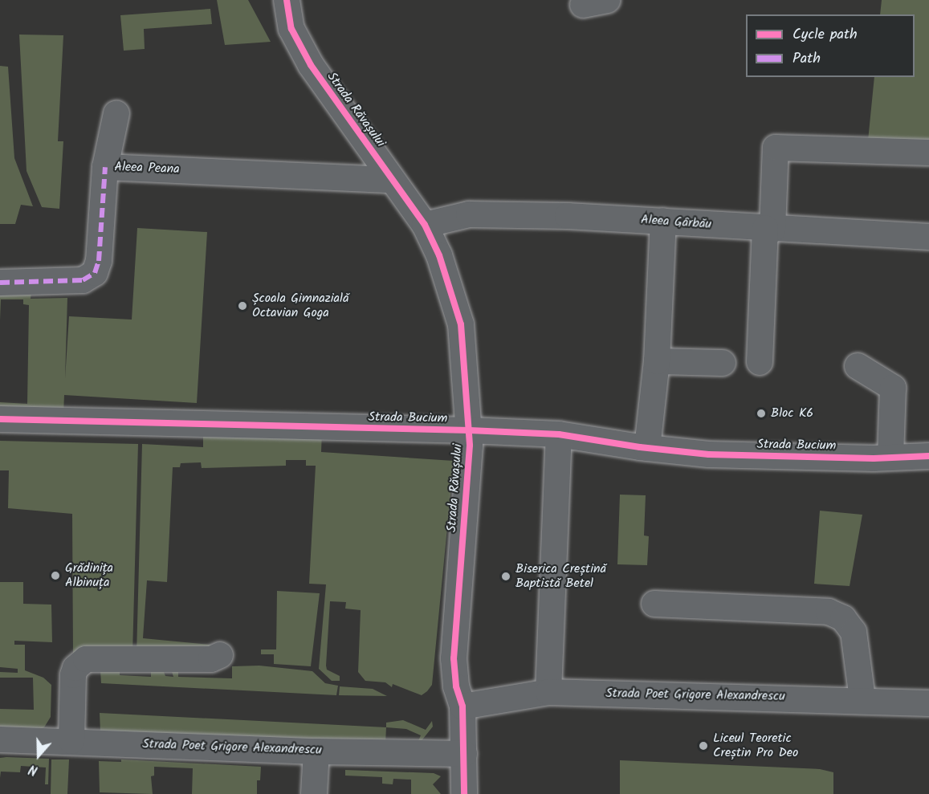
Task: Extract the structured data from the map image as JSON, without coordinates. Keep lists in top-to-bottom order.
{
  "streets": {
    "street": [
      "Strada Răvașului",
      "Aleea Peana",
      "Aleea Gârbău",
      "Strada Bucium",
      "Strada Poet Grigore Alexandrescu"
    ]
  },
  "crossings": [
    ["Strada Răvașului", "Aleea Peana"],
    ["Strada Răvașului", "Aleea Gârbău"],
    ["Strada Răvașului", "Strada Bucium"],
    ["Strada Răvașului", "Strada Poet Grigore Alexandrescu"]
  ],
  "places": [
    "Școala Gimnazială Octavian Goga",
    "Bloc K6",
    "Grădinița Albinuța",
    "Biserica Creștină Baptistă Betel",
    "Liceul Teoretic Creștin Pro Deo"
  ],
  "legend": ["Cycle path", "Path"],
  "north": "bottom"
}
